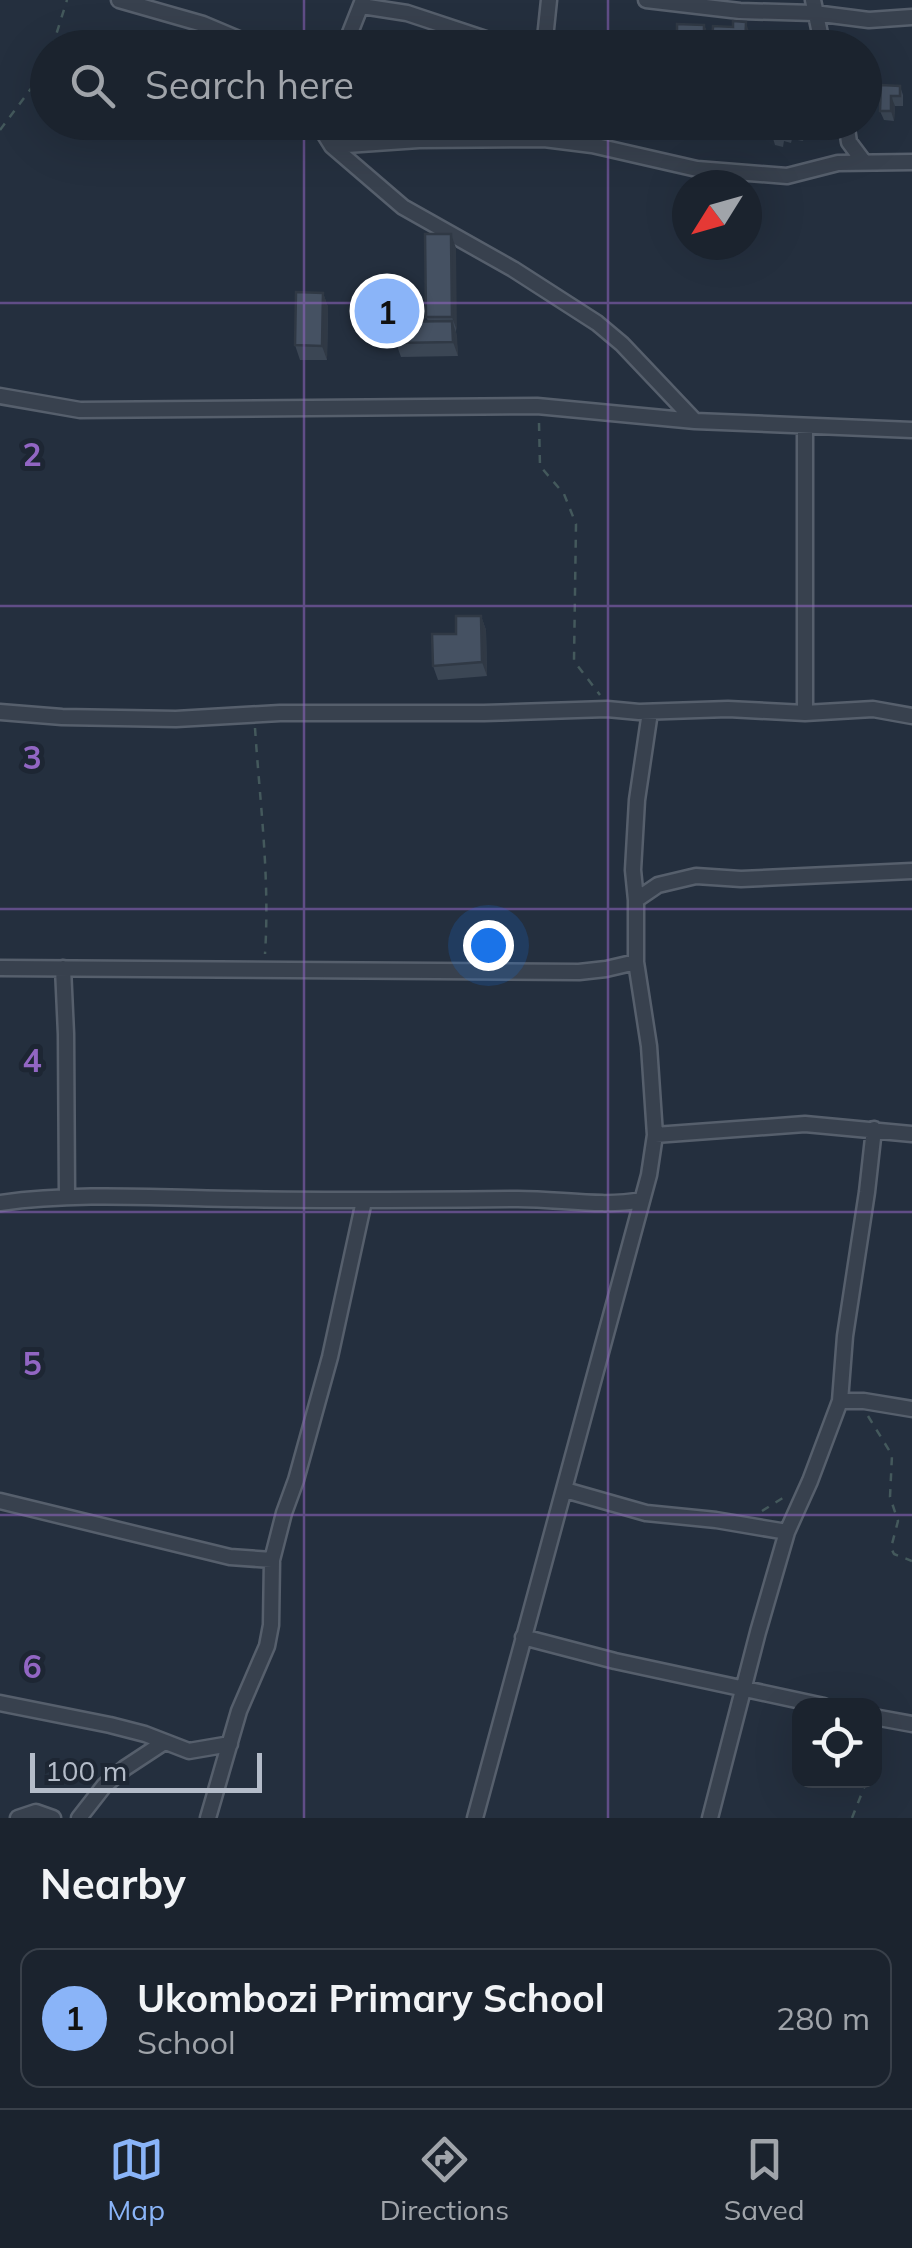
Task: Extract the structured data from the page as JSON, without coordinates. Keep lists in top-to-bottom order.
{
  "scale_bar": "100 m",
  "north": "bottom left",
  "page": {
    "search": "Search here",
    "pins": "1",
    "scale": "100 m",
    "heading": "Nearby",
    "list": [
      {
        "mark": "1",
        "name": "Ukombozi Primary School",
        "note": "School",
        "value": "280 m"
      }
    ],
    "nav": ["Map", "Directions", "Saved"]
  },
  "grid": {
    "rows": [
      "2",
      "3",
      "4",
      "5",
      "6"
    ]
  }
}
